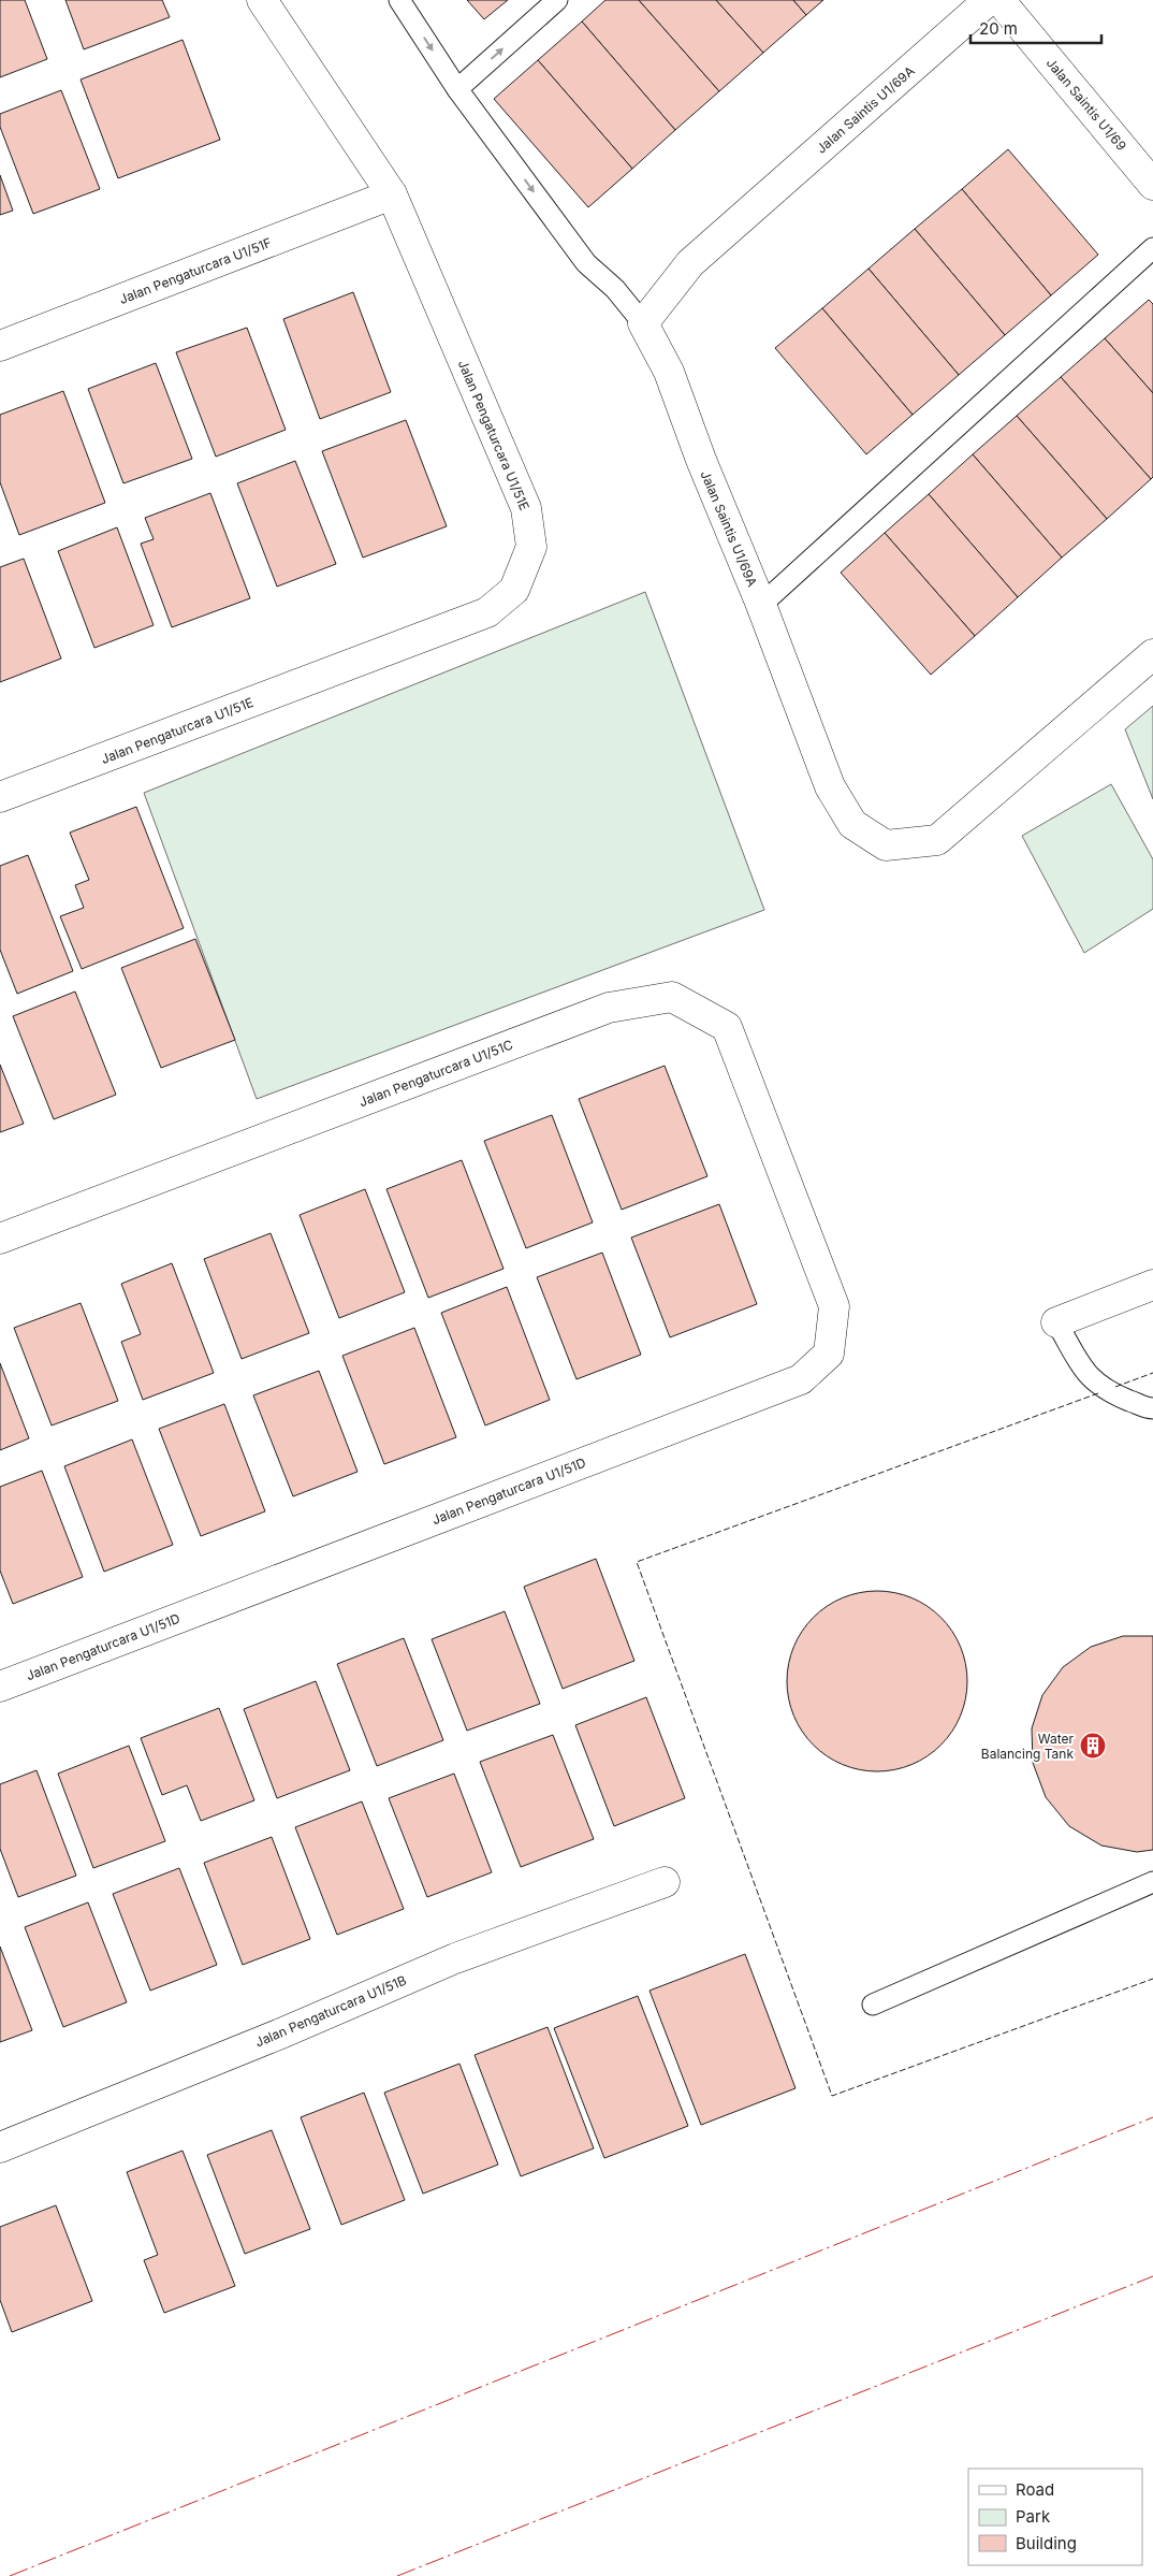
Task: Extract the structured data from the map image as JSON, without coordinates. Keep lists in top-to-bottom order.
{
  "streets": {
    "street": [
      "Jalan Saintis U1/69",
      "Jalan Saintis U1/69A",
      "Jalan Pengaturcara U1/51F",
      "Jalan Pengaturcara U1/51E",
      "Jalan Pengaturcara U1/51C",
      "Jalan Pengaturcara U1/51D",
      "Jalan Pengaturcara U1/51B"
    ]
  },
  "crossings": [
    ["Jalan Pengaturcara U1/51F", "Jalan Pengaturcara U1/51E"],
    ["Jalan Pengaturcara U1/51C", "Jalan Pengaturcara U1/51D"]
  ],
  "places": {
    "building": ["Water Balancing Tank"]
  },
  "legend": ["Road", "Park", "Building"],
  "scale_bar": "20 m"
}
